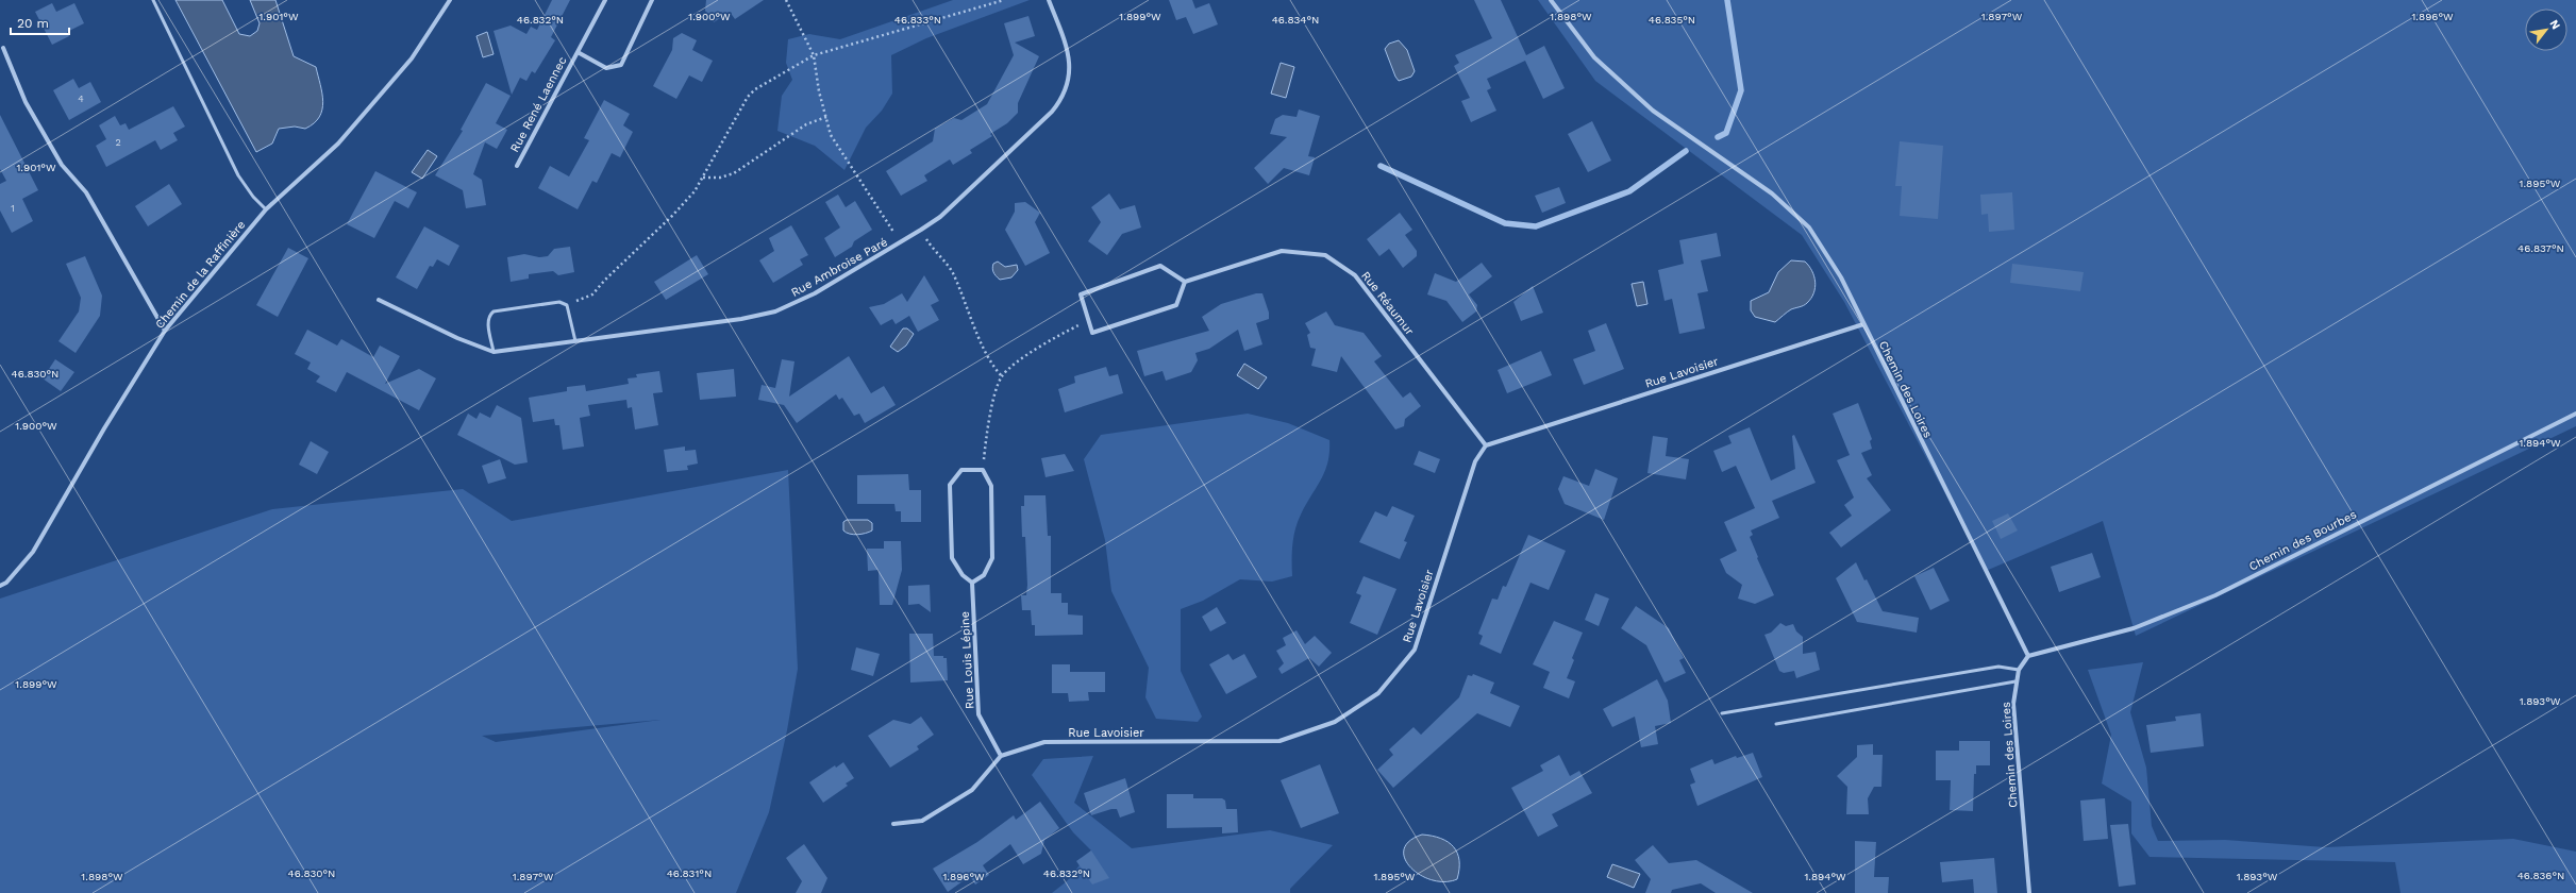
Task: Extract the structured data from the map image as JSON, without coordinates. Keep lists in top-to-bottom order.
{
  "streets": {
    "street": [
      "Rue René Laennec",
      "Rue Ambroise Paré",
      "Chemin de la Raffinière",
      "Rue Réaumur",
      "Rue Lavoisier",
      "Chemin des Loires",
      "Chemin des Bourbes",
      "Rue Louis Lépine"
    ]
  },
  "crossings": [
    ["Rue Réaumur", "Rue Lavoisier"],
    ["Rue Lavoisier", "Chemin des Loires"],
    ["Rue Lavoisier", "Rue Louis Lépine"],
    ["Chemin des Loires", "Chemin des Bourbes"]
  ],
  "house_numbers": ["4", "2", "1"],
  "scale_bar": "20 m",
  "north": "top right",
  "coordinates": [
    "1.901°W",
    "1.900°W",
    "1.899°W",
    "1.898°W",
    "1.897°W",
    "1.896°W",
    "46.835°N",
    "46.832°N",
    "46.833°N",
    "46.834°N",
    "1.895°W",
    "46.837°N",
    "46.830°N",
    "1.894°W",
    "1.893°W",
    "46.831°N",
    "46.836°N"
  ]
}
